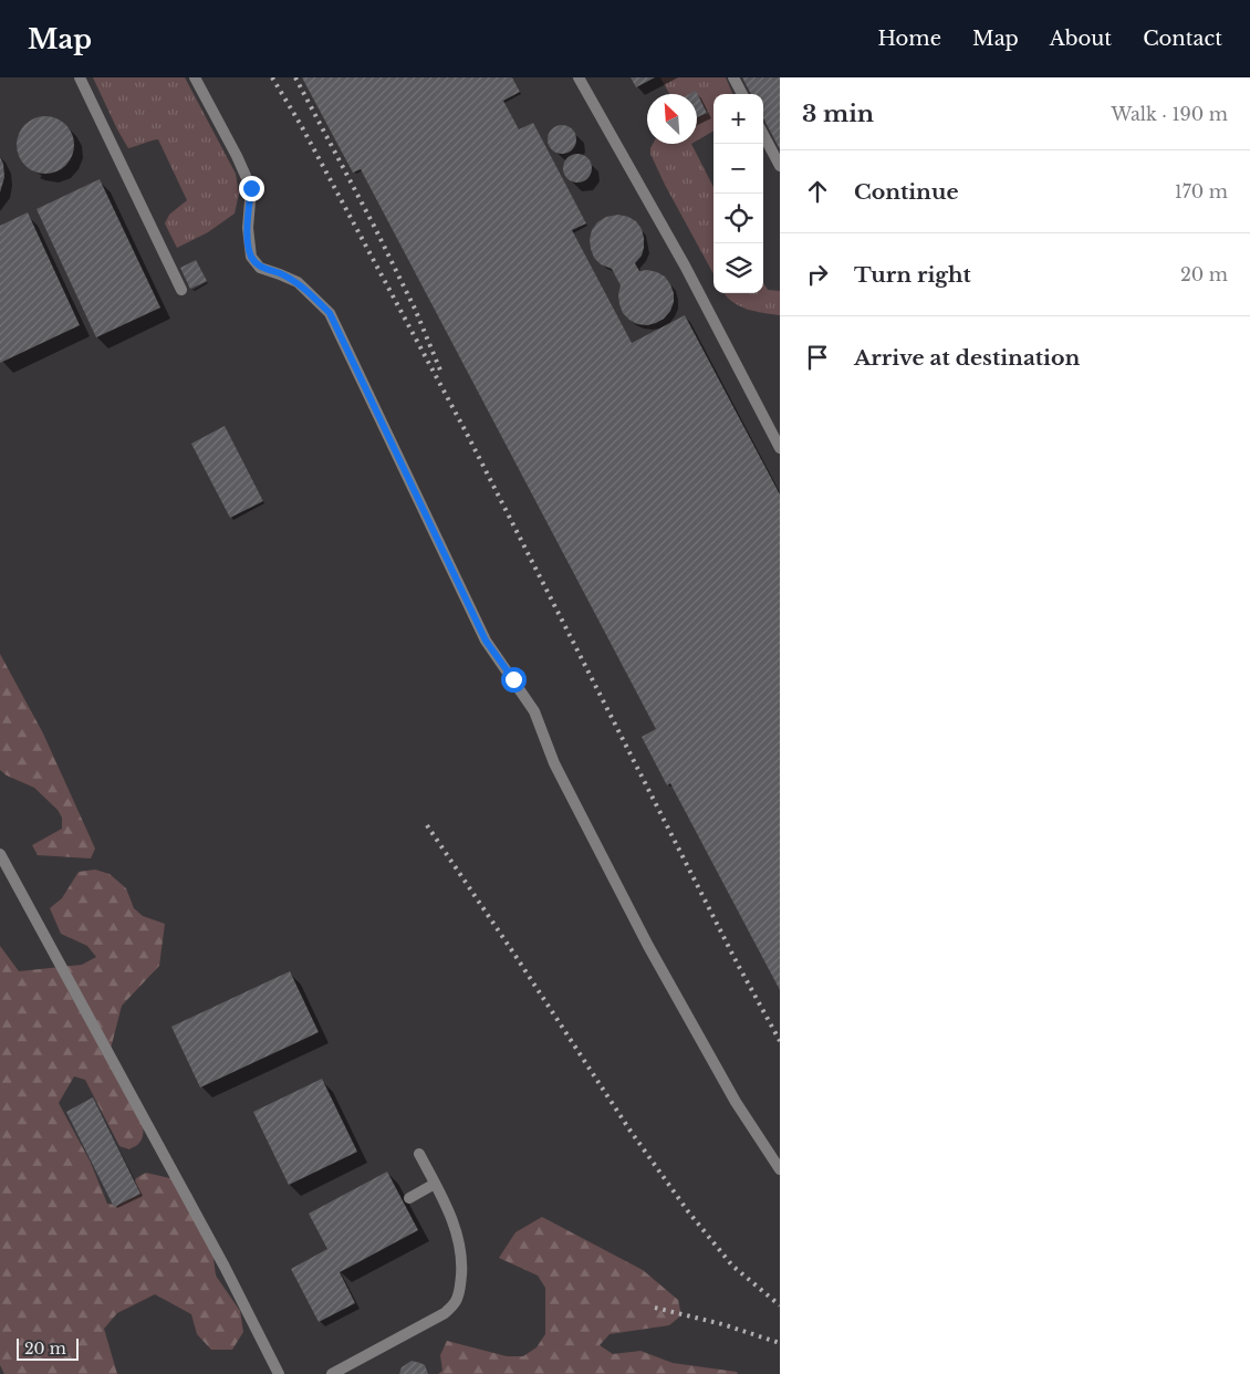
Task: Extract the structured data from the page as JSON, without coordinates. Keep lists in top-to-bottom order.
{
  "scale_bar": "20 m",
  "north": "top left",
  "page": {
    "header": "Map",
    "nav": [
      "Home",
      "Map",
      "About",
      "Contact"
    ],
    "heading": ["3 min", "Walk · 190 m"],
    "map_buttons": ["+", "−"],
    "list": [
      ["Continue", "170 m"],
      ["Turn right", "20 m"],
      "Arrive at destination"
    ],
    "scale": "20 m"
  }
}
